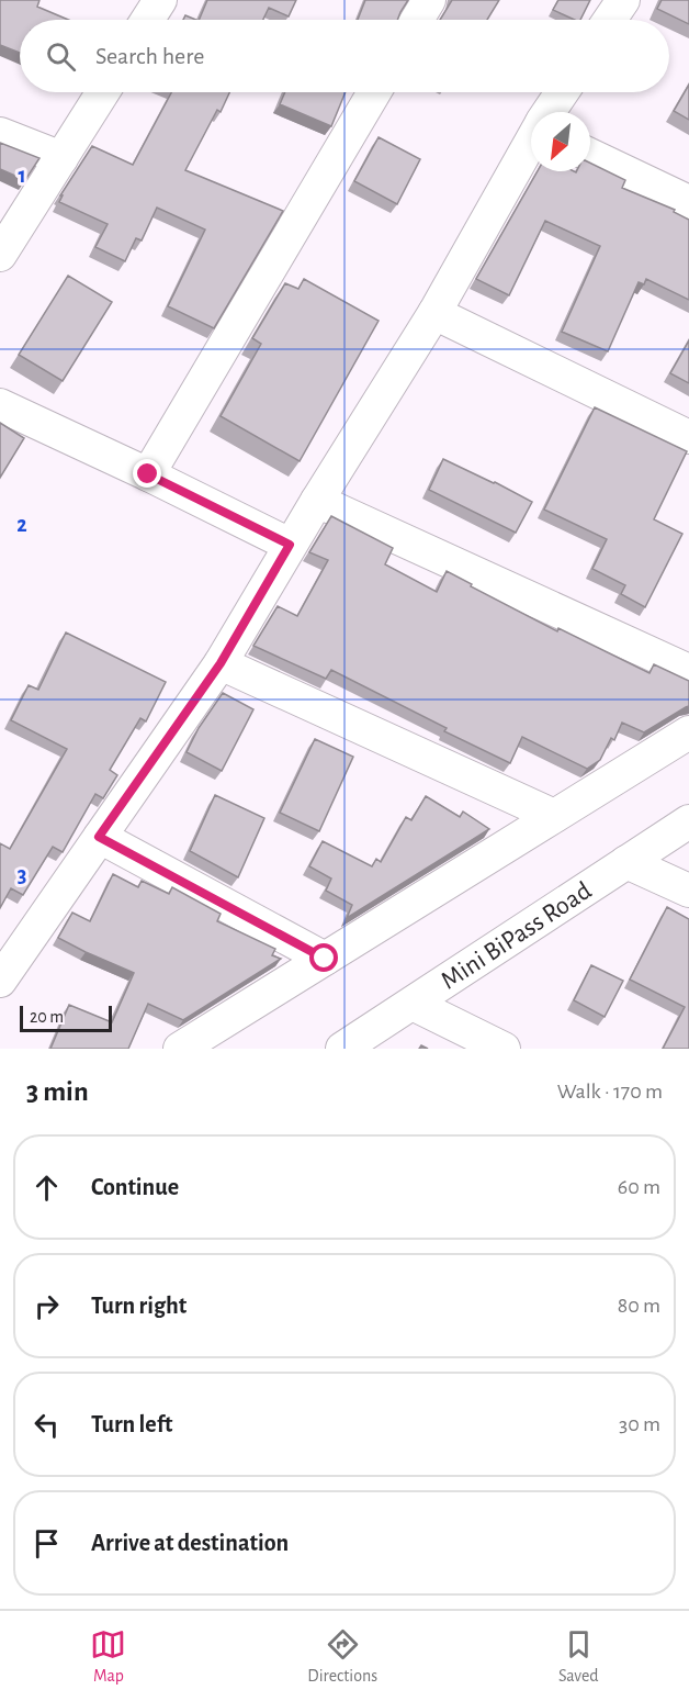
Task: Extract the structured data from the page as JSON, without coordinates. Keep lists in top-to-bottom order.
{
  "streets": {
    "street": ["Mini BiPass Road"]
  },
  "scale_bar": "20 m",
  "north": "bottom left",
  "page": {
    "search": "Search here",
    "scale": "20 m",
    "heading": ["3 min", "Walk · 170 m"],
    "list": [
      ["Continue", "60 m"],
      ["Turn right", "80 m"],
      ["Turn left", "30 m"],
      "Arrive at destination"
    ],
    "nav": ["Map", "Directions", "Saved"]
  },
  "grid": {
    "rows": ["1", "2", "3"]
  }
}
